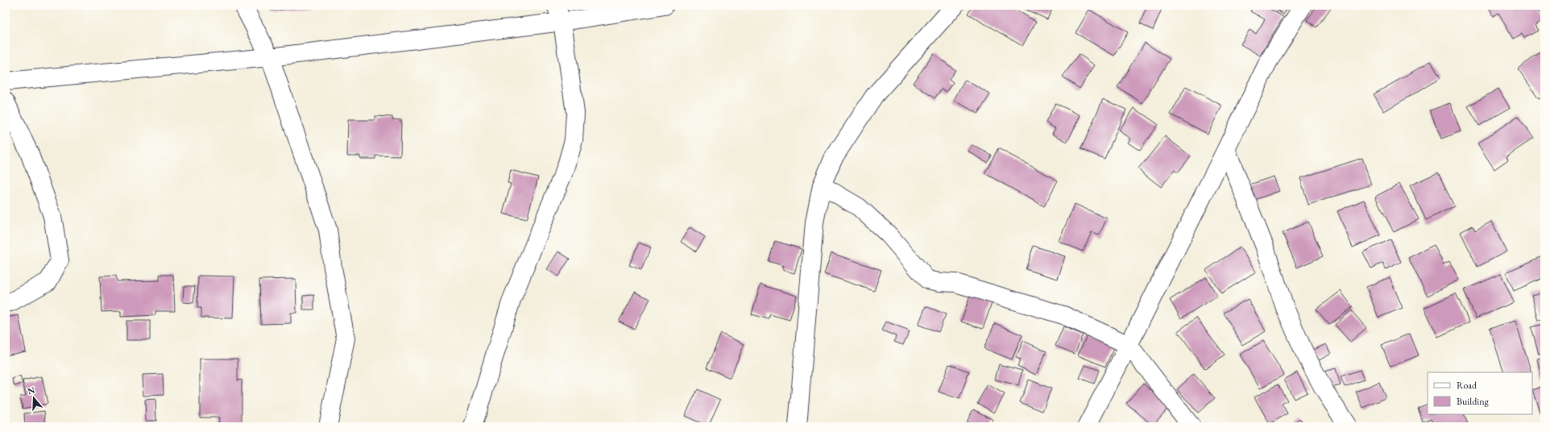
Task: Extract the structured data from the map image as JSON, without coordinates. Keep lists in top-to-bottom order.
{
  "legend": ["Road", "Building"],
  "north": "top"
}
